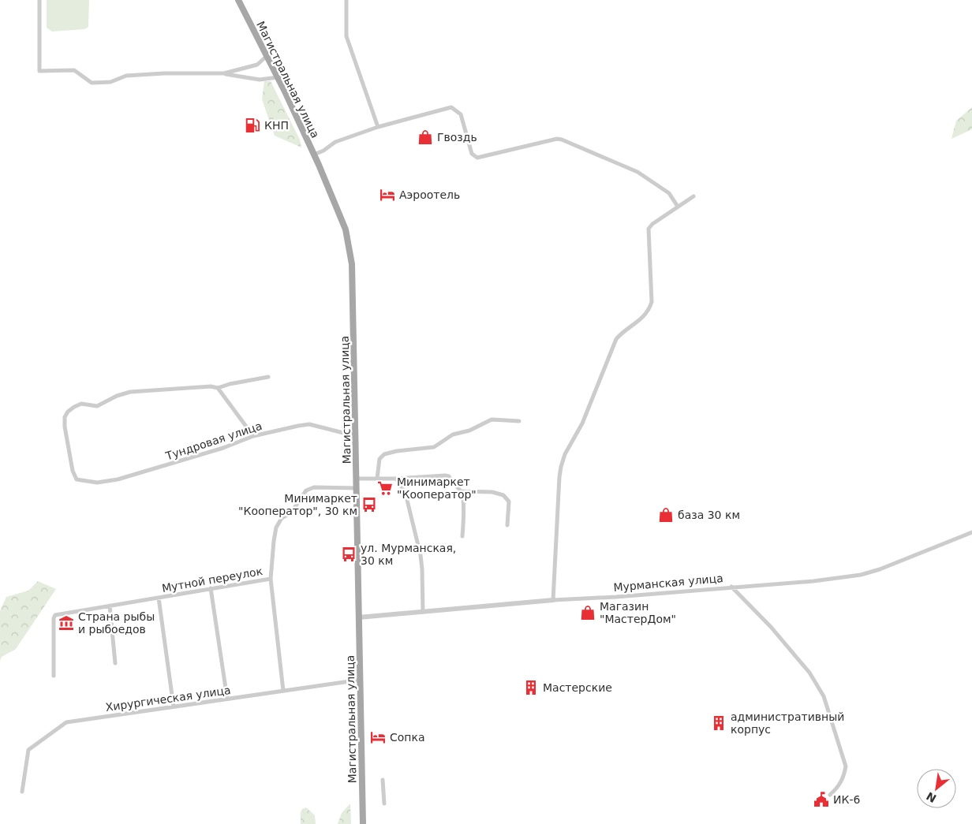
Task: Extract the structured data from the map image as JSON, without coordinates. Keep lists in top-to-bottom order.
{
  "streets": {
    "main road": ["Магистральная улица"],
    "street": [
      "Тундровая улица",
      "Мутной переулок",
      "Мурманская улица",
      "Хирургическая улица"
    ]
  },
  "crossings": [
    ["Магистральная улица", "Тундровая улица"],
    ["Магистральная улица", "Мутной переулок"],
    ["Магистральная улица", "Мурманская улица"],
    ["Магистральная улица", "Хирургическая улица"]
  ],
  "places": {
    "fuel station": ["КНП"],
    "shop": ["Гвоздь", "база 30 км", "Магазин \"МастерДом\""],
    "hotel": ["Аэроотель", "Сопка"],
    "supermarket": ["Минимаркет \"Кооператор\""],
    "bus stop": ["Минимаркет \"Кооператор\", 30 км", "ул. Мурманская, 30 км"],
    "museum": ["Страна рыбы и рыбоедов"],
    "building": ["Мастерские", "административный корпус"],
    "public building": ["ИК-6"]
  },
  "north": "bottom left"
}
